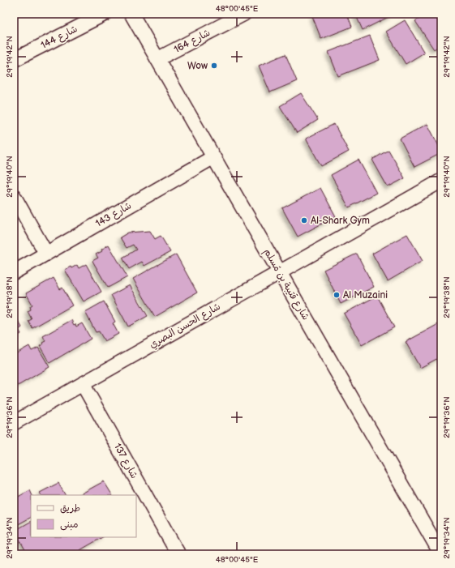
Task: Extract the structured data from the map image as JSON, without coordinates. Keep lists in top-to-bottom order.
{
  "streets": {
    "street": [
      "شارع 144",
      "شارع 164",
      "شارع 143",
      "شارع قتيبة بن مُسلم",
      "شارع الحسن البصري",
      "شارع 137"
    ]
  },
  "crossings": [
    ["شارع 164", "شارع قتيبة بن مُسلم"],
    ["شارع 143", "شارع قتيبة بن مُسلم"],
    ["شارع قتيبة بن مُسلم", "شارع الحسن البصري"],
    ["شارع الحسن البصري", "شارع 137"]
  ],
  "places": ["Wow", "Al-Shark Gym", "Al Muzaini"],
  "legend": ["طريق", "مبنى"],
  "coordinates": [
    "48°00'45\"E",
    "29°19'42\"N",
    "29°19'40\"N",
    "29°19'38\"N",
    "29°19'36\"N",
    "29°19'34\"N"
  ]
}
